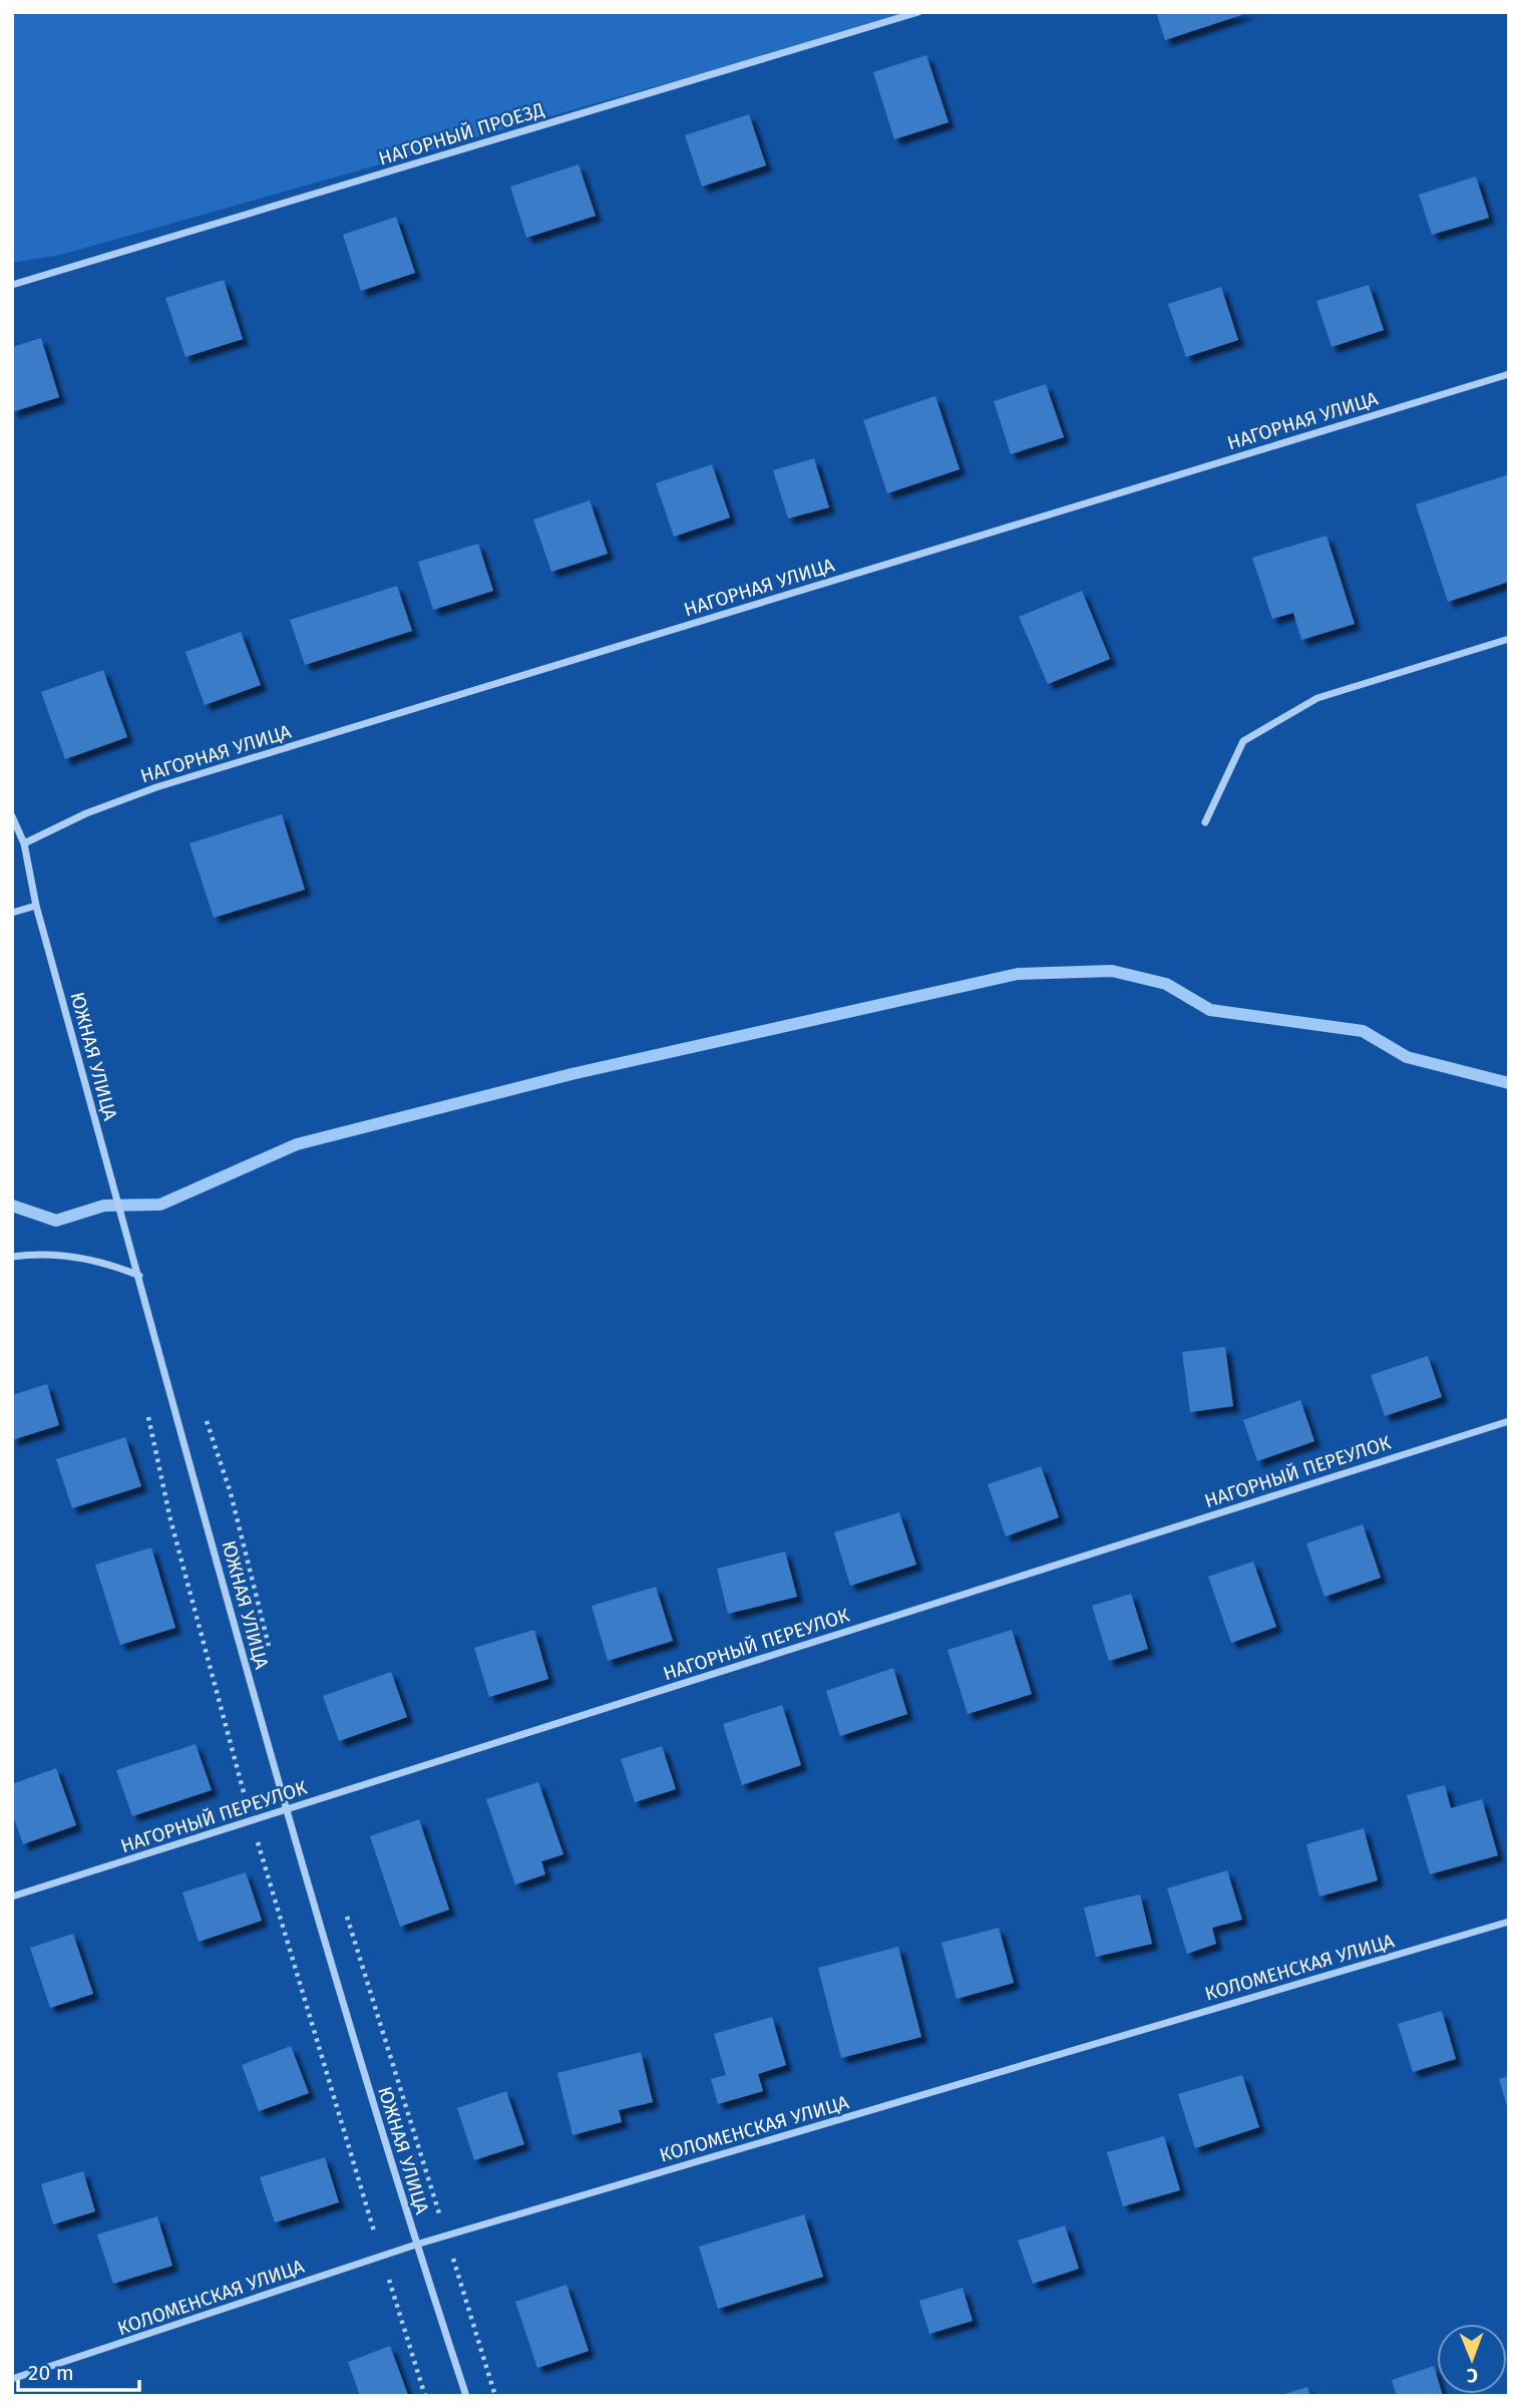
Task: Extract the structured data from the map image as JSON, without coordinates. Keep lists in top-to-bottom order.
{
  "streets": {
    "street": [
      "НАГОРНЫЙ ПРОЕЗД",
      "НАГОРНАЯ УЛИЦА",
      "ЮЖНАЯ УЛИЦА",
      "НАГОРНЫЙ ПЕРЕУЛОК",
      "КОЛОМЕНСКАЯ УЛИЦА"
    ]
  },
  "crossings": [
    ["НАГОРНАЯ УЛИЦА", "ЮЖНАЯ УЛИЦА"],
    ["ЮЖНАЯ УЛИЦА", "НАГОРНЫЙ ПЕРЕУЛОК"],
    ["ЮЖНАЯ УЛИЦА", "КОЛОМЕНСКАЯ УЛИЦА"]
  ],
  "scale_bar": "20 m",
  "north": "bottom"
}
